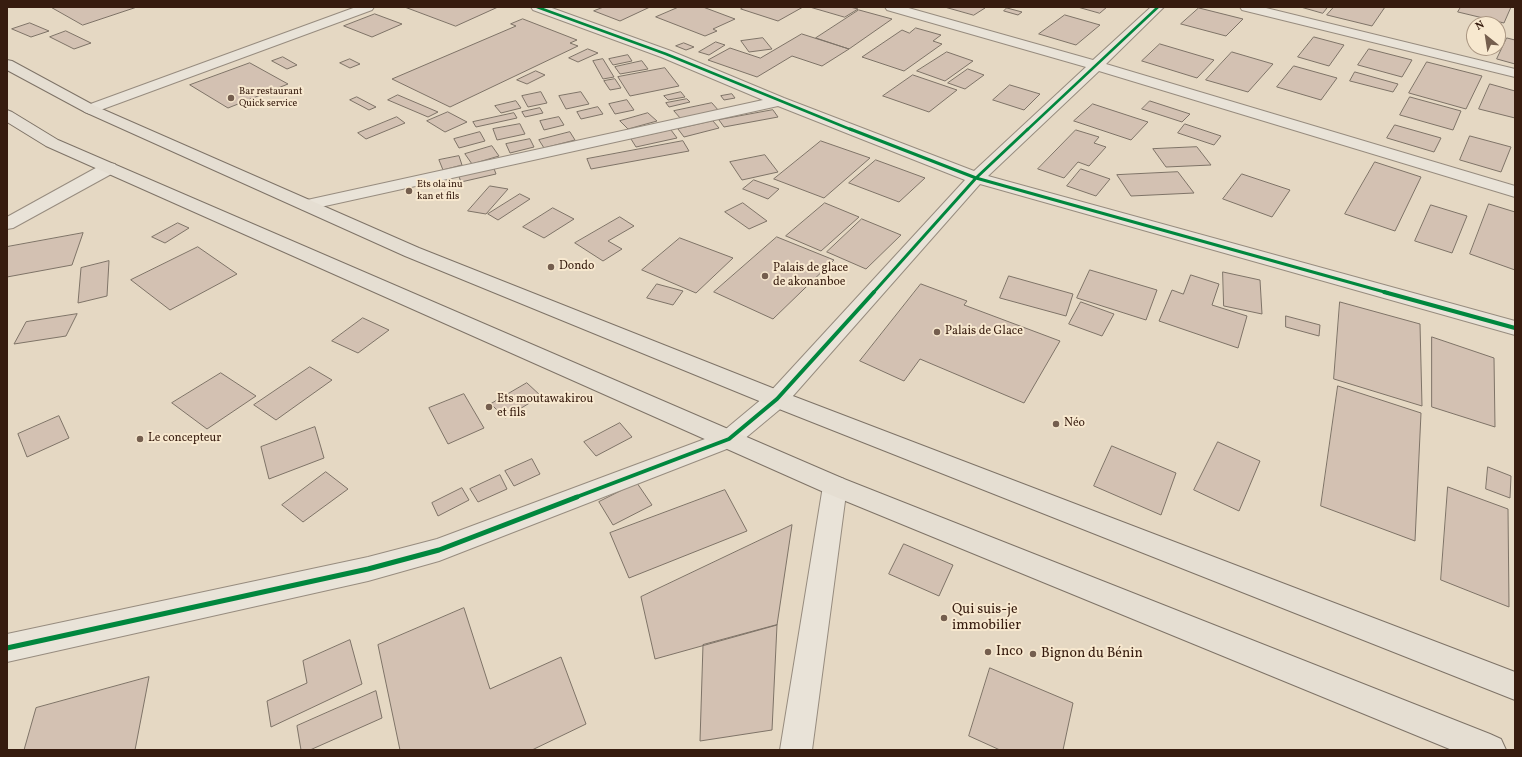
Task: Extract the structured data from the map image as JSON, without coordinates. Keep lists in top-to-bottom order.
{
  "places": [
    "Bar restaurant Quick service",
    "Ets ola inu kan et fils",
    "Dondo",
    "Palais de glace de akonanboe",
    "Palais de Glace",
    "Ets moutawakirou et fils",
    "Néo",
    "Le concepteur",
    "Qui suis-je immobilier",
    "Inco",
    "Bignon du Bénin"
  ],
  "north": "top left"
}
